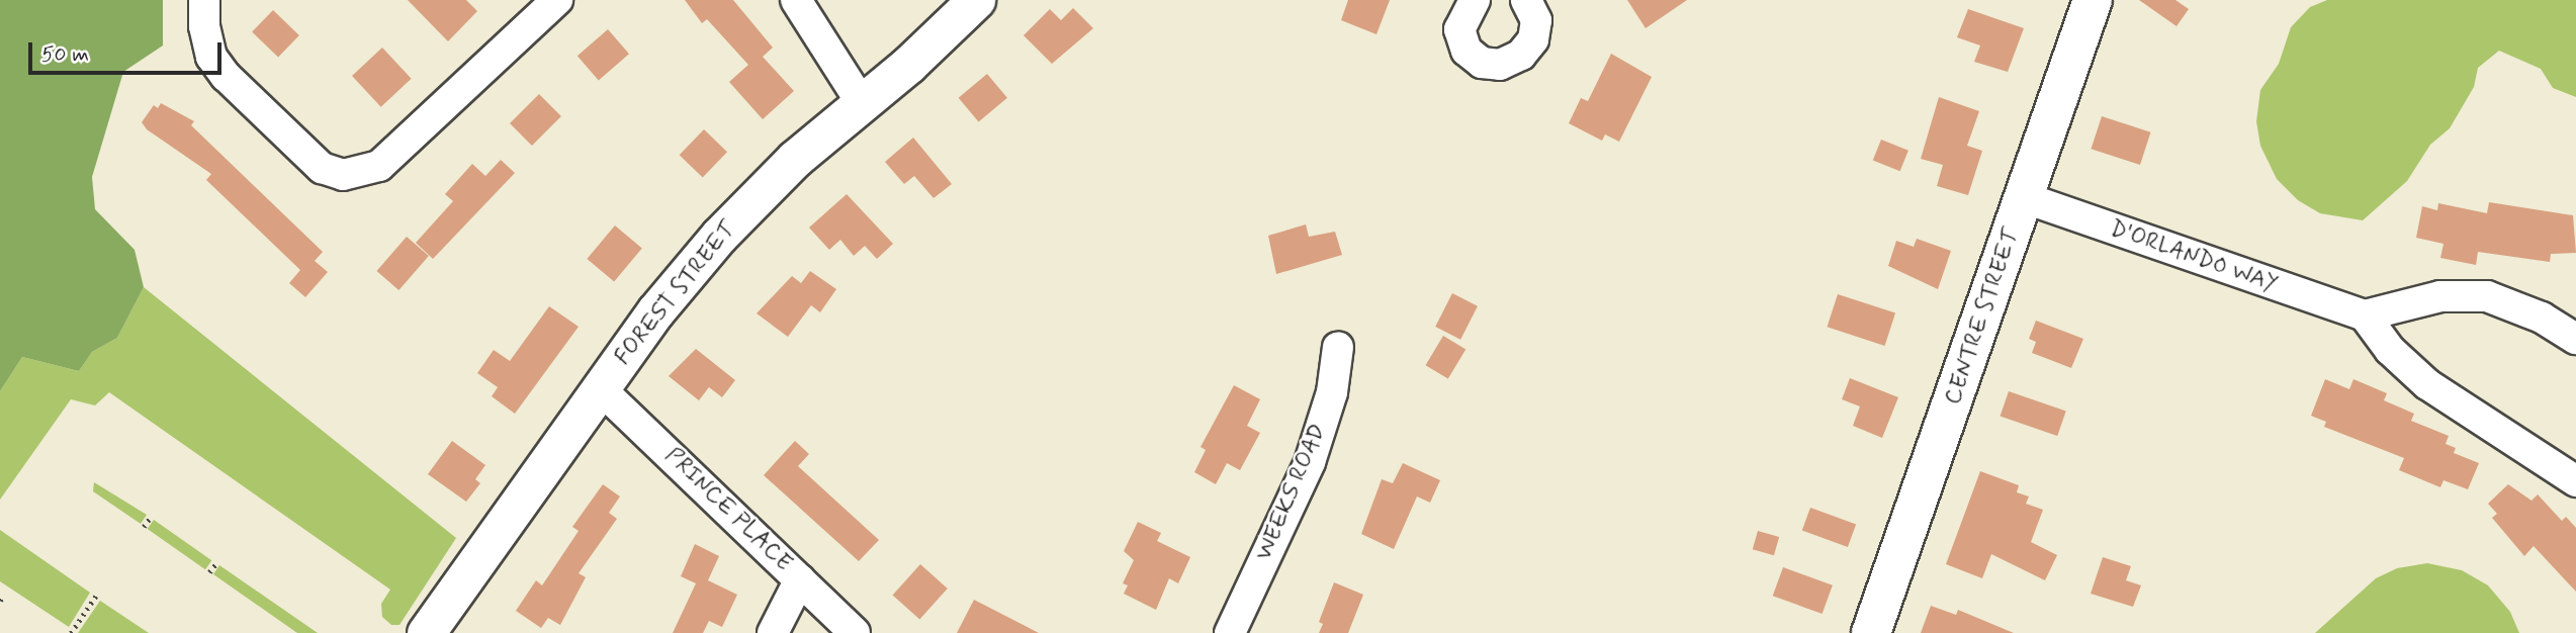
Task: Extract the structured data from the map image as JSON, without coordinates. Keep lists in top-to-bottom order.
{
  "streets": {
    "main road": ["CENTRE STREET"],
    "street": [
      "D'ORLANDO WAY",
      "FOREST STREET",
      "WEEKS ROAD",
      "PRINCE PLACE"
    ]
  },
  "crossings": [
    ["D'ORLANDO WAY", "CENTRE STREET"],
    ["FOREST STREET", "PRINCE PLACE"]
  ],
  "scale_bar": "50 m"
}
